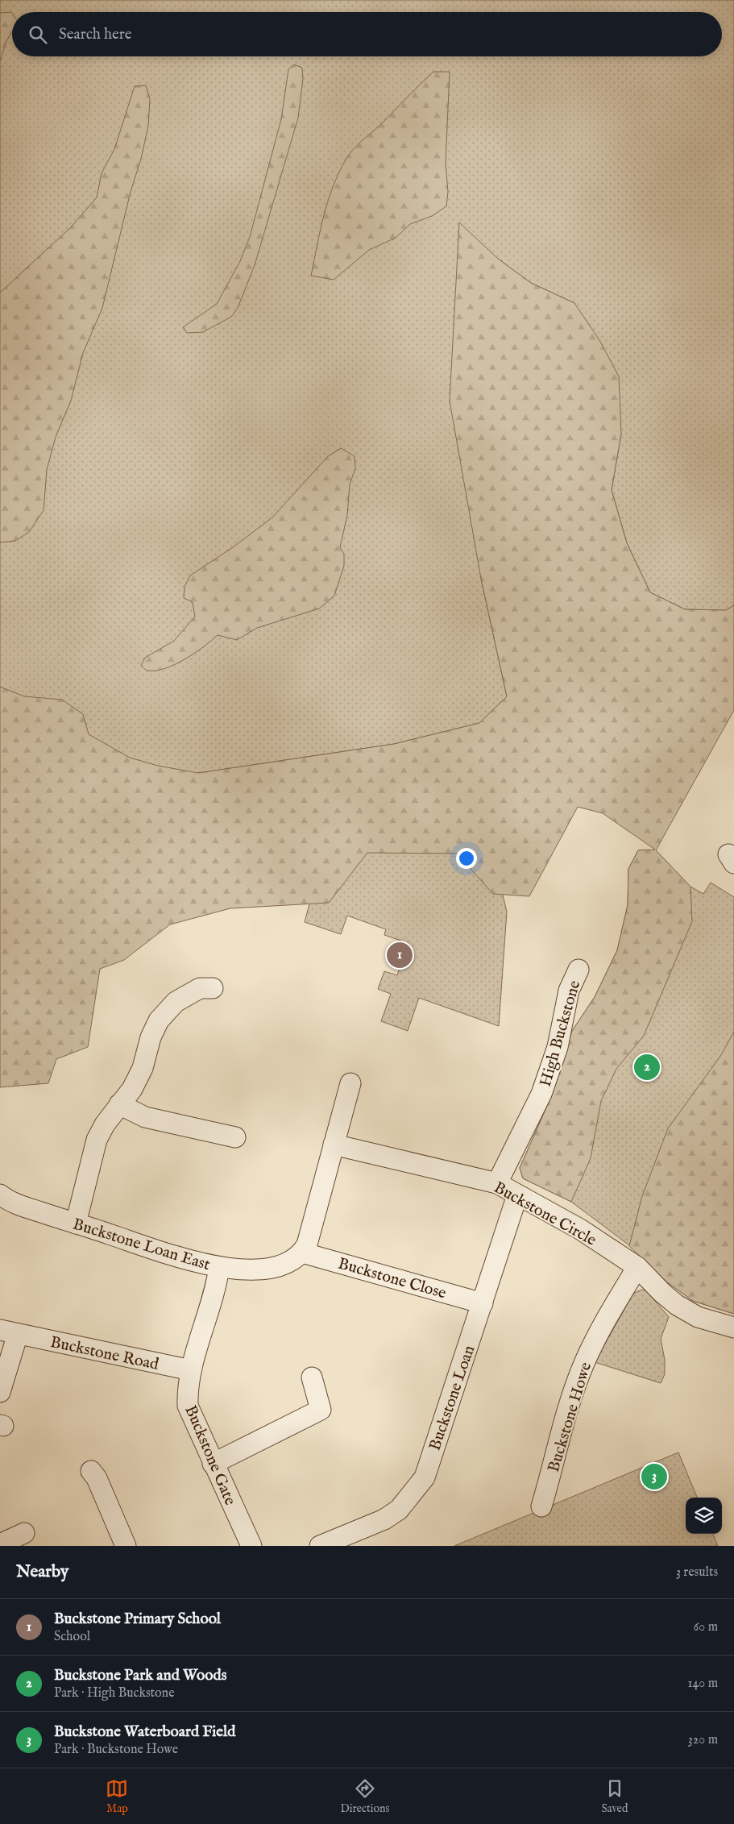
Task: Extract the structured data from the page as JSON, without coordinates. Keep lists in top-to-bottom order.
{
  "streets": {
    "street": [
      "High Buckstone",
      "Buckstone Circle",
      "Buckstone Loan East",
      "Buckstone Close",
      "Buckstone Road",
      "Buckstone Loan",
      "Buckstone Howe",
      "Buckstone Gate"
    ]
  },
  "crossings": [
    ["High Buckstone", "Buckstone Circle"],
    ["Buckstone Circle", "Buckstone Loan"],
    ["Buckstone Circle", "Buckstone Howe"],
    ["Buckstone Loan East", "Buckstone Close"],
    ["Buckstone Loan East", "Buckstone Gate"],
    ["Buckstone Close", "Buckstone Loan"],
    ["Buckstone Road", "Buckstone Gate"]
  ],
  "page": {
    "search": "Search here",
    "pins": ["1", "2", "3"],
    "heading": ["Nearby", "3 results"],
    "list": [
      {
        "mark": "1",
        "name": "Buckstone Primary School",
        "note": "School",
        "value": "60 m"
      },
      {
        "mark": "2",
        "name": "Buckstone Park and Woods",
        "note": "Park · High Buckstone",
        "value": "140 m"
      },
      {
        "mark": "3",
        "name": "Buckstone Waterboard Field",
        "note": "Park · Buckstone Howe",
        "value": "320 m"
      }
    ],
    "nav": ["Map", "Directions", "Saved"]
  }
}
